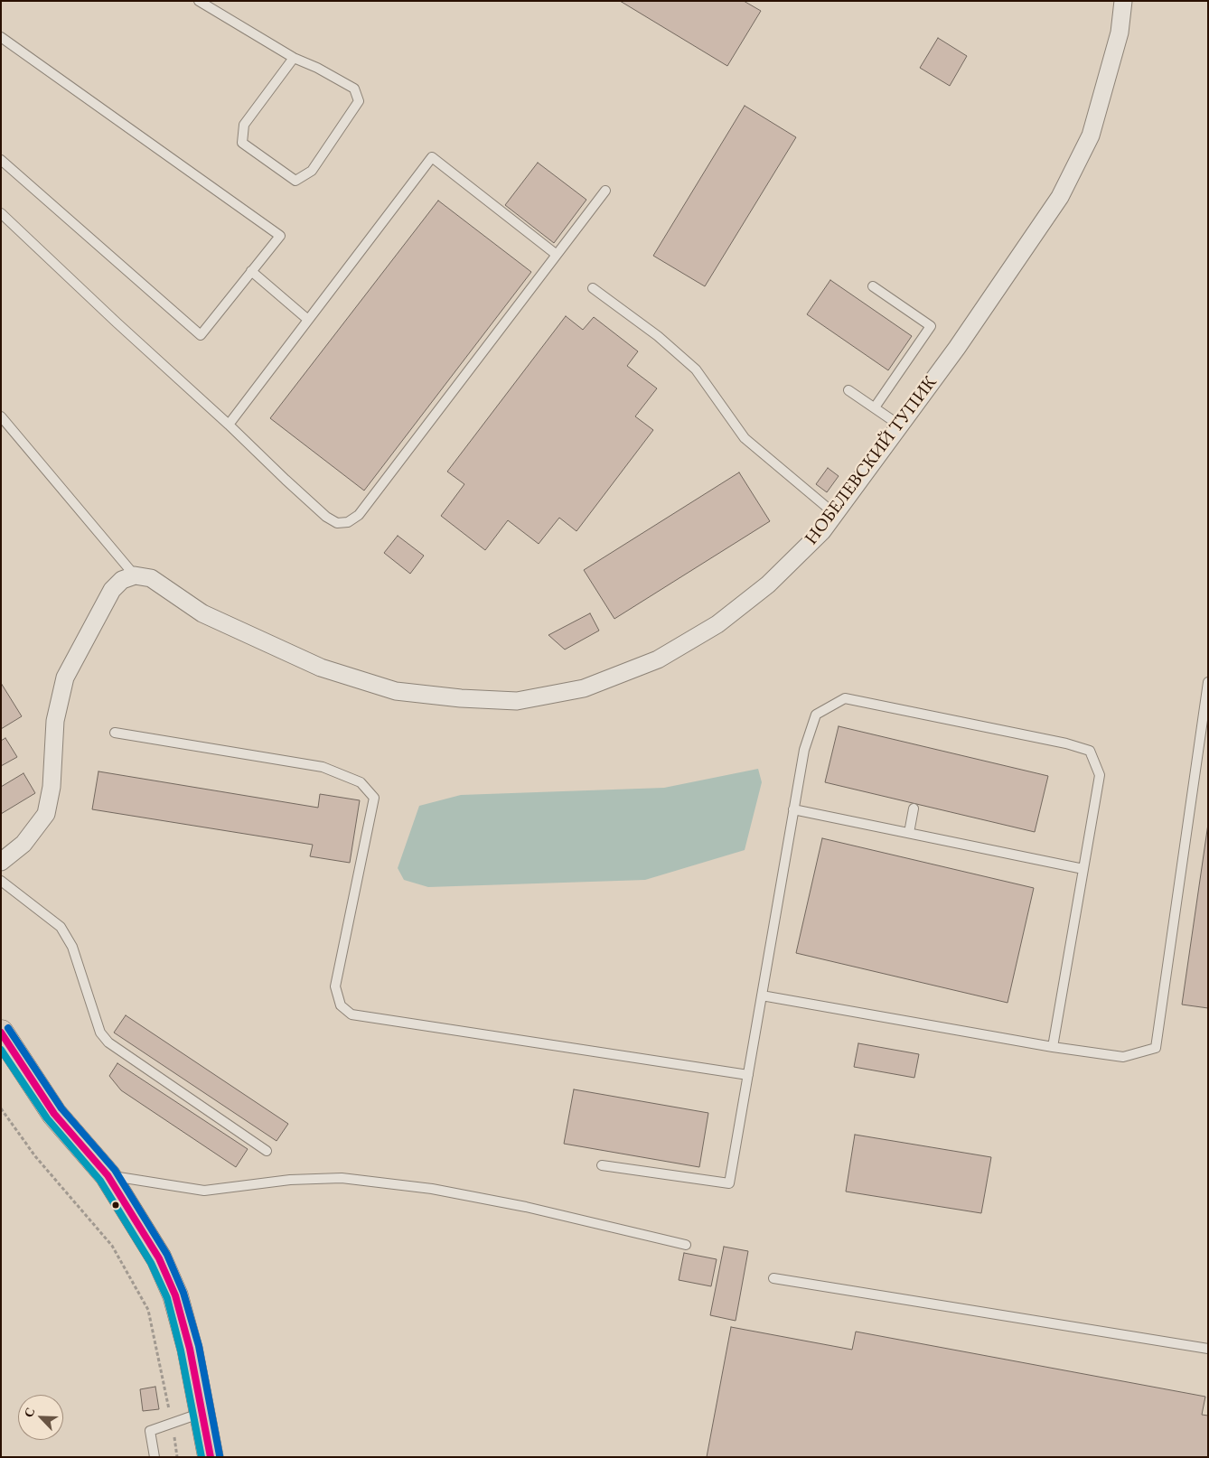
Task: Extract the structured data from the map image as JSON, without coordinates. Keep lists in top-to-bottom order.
{
  "streets": {
    "street": ["НОБЕЛЕВСКИЙ ТУПИК"]
  },
  "north": "top left"
}
